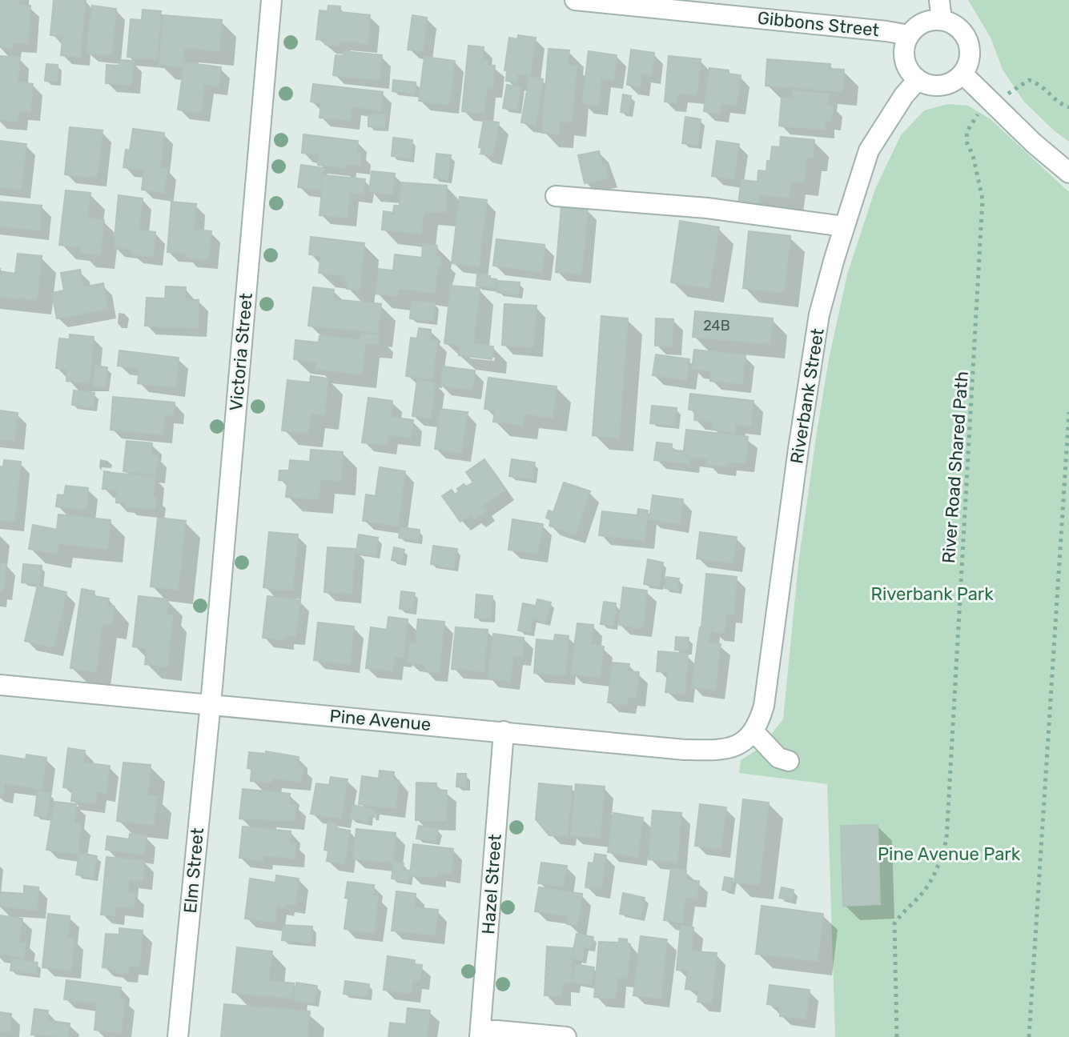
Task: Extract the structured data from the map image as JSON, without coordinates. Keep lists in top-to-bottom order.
{
  "streets": {
    "street": [
      "Gibbons Street",
      "Victoria Street",
      "Riverbank Street",
      "Pine Avenue",
      "Elm Street",
      "Hazel Street"
    ],
    "path": ["River Road Shared Path"]
  },
  "crossings": [
    ["Gibbons Street", "Riverbank Street"],
    ["Victoria Street", "Pine Avenue"],
    ["Victoria Street", "Elm Street"],
    ["Riverbank Street", "Pine Avenue"],
    ["Pine Avenue", "Elm Street"],
    ["Pine Avenue", "Hazel Street"]
  ],
  "parks": ["Riverbank Park", "Pine Avenue Park"],
  "house_numbers": ["24B"]
}
